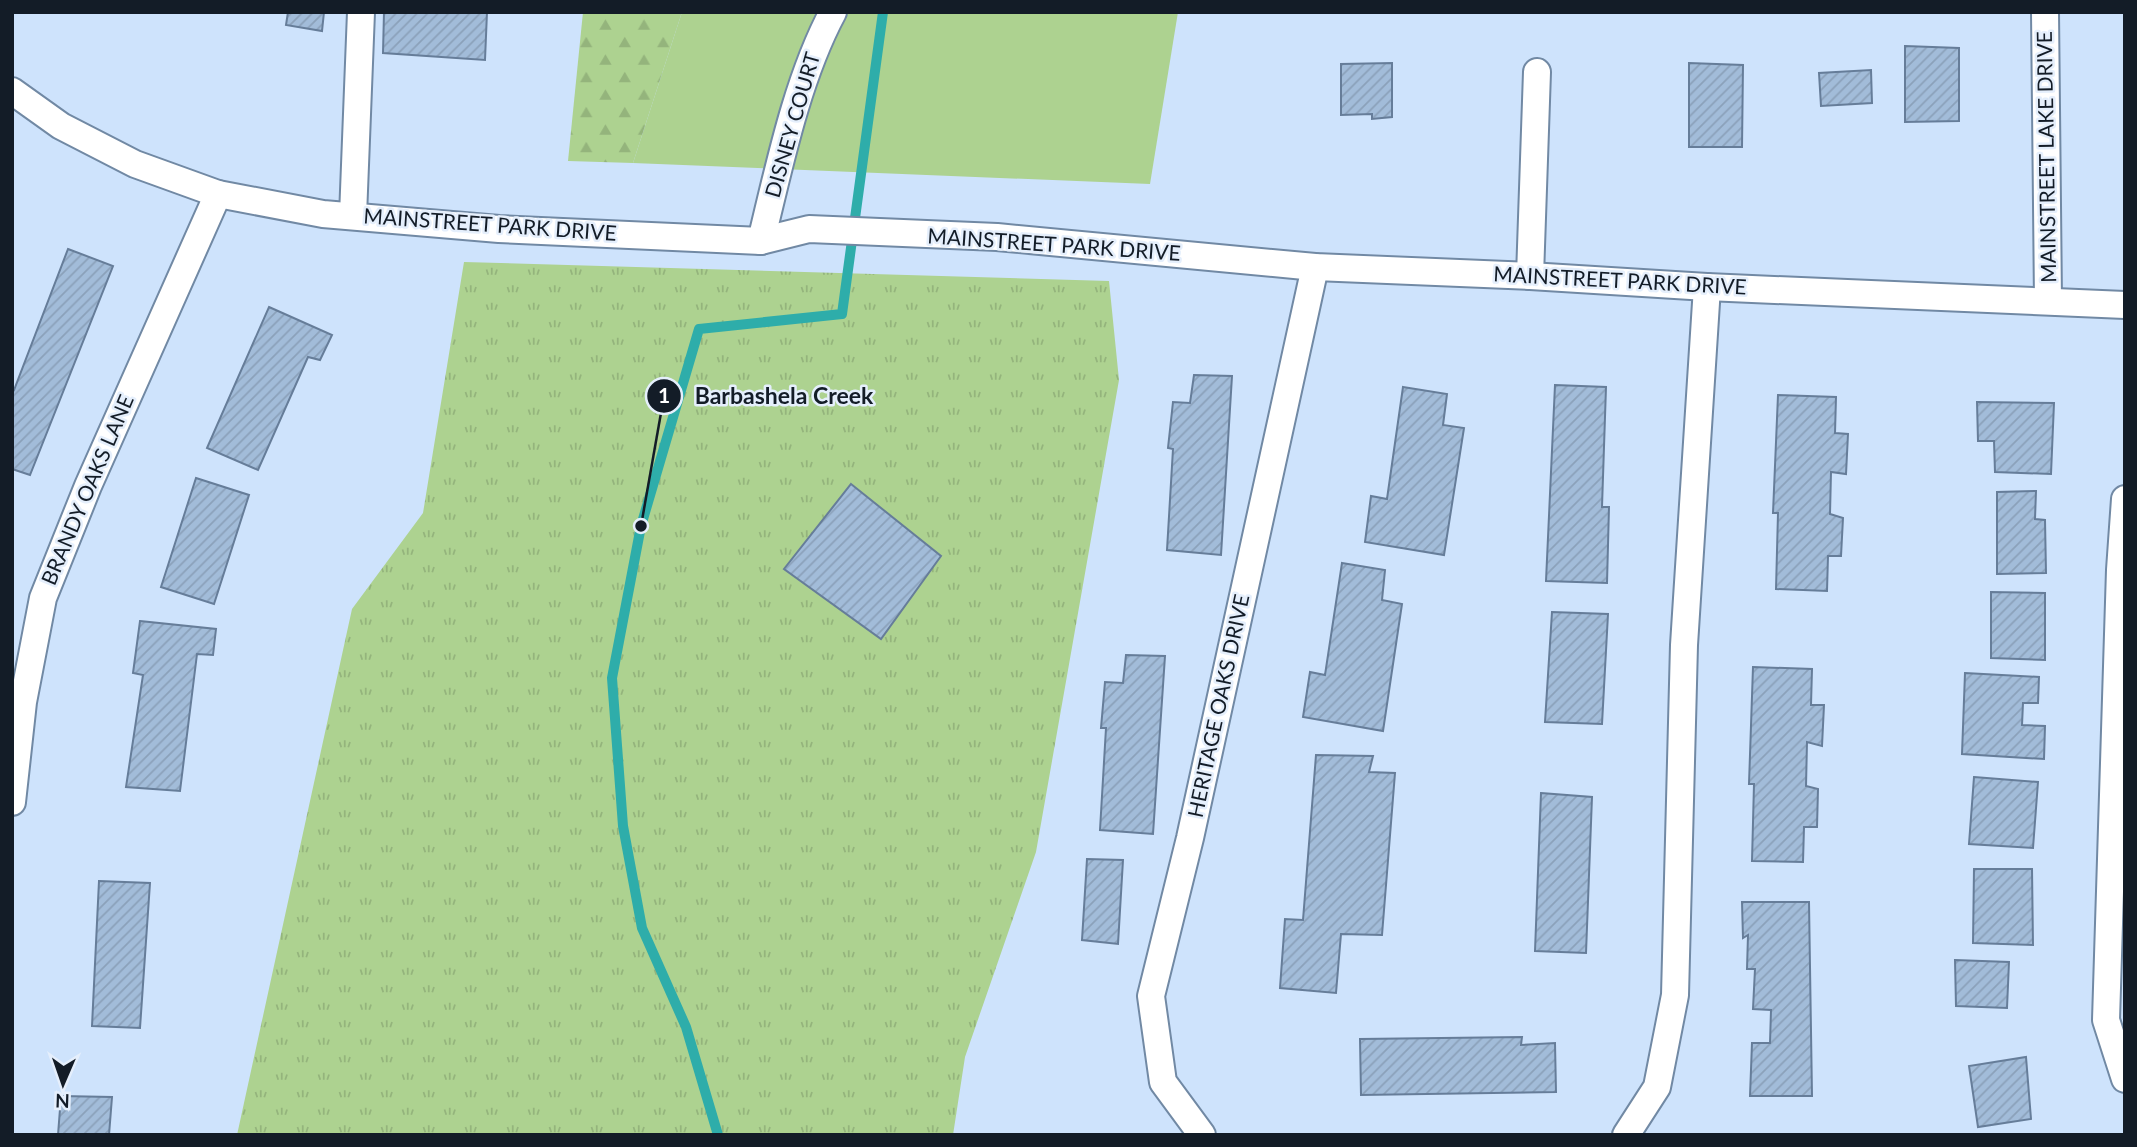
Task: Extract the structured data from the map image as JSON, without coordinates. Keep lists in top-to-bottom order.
{
  "streets": {
    "street": [
      "DISNEY COURT",
      "MAINSTREET LAKE DRIVE",
      "MAINSTREET PARK DRIVE",
      "BRANDY OAKS LANE",
      "HERITAGE OAKS DRIVE"
    ]
  },
  "crossings": [
    ["DISNEY COURT", "MAINSTREET PARK DRIVE"],
    ["MAINSTREET LAKE DRIVE", "MAINSTREET PARK DRIVE"],
    ["MAINSTREET PARK DRIVE", "BRANDY OAKS LANE"],
    ["MAINSTREET PARK DRIVE", "HERITAGE OAKS DRIVE"]
  ],
  "places": ["Barbashela Creek"],
  "north": "bottom"
}
